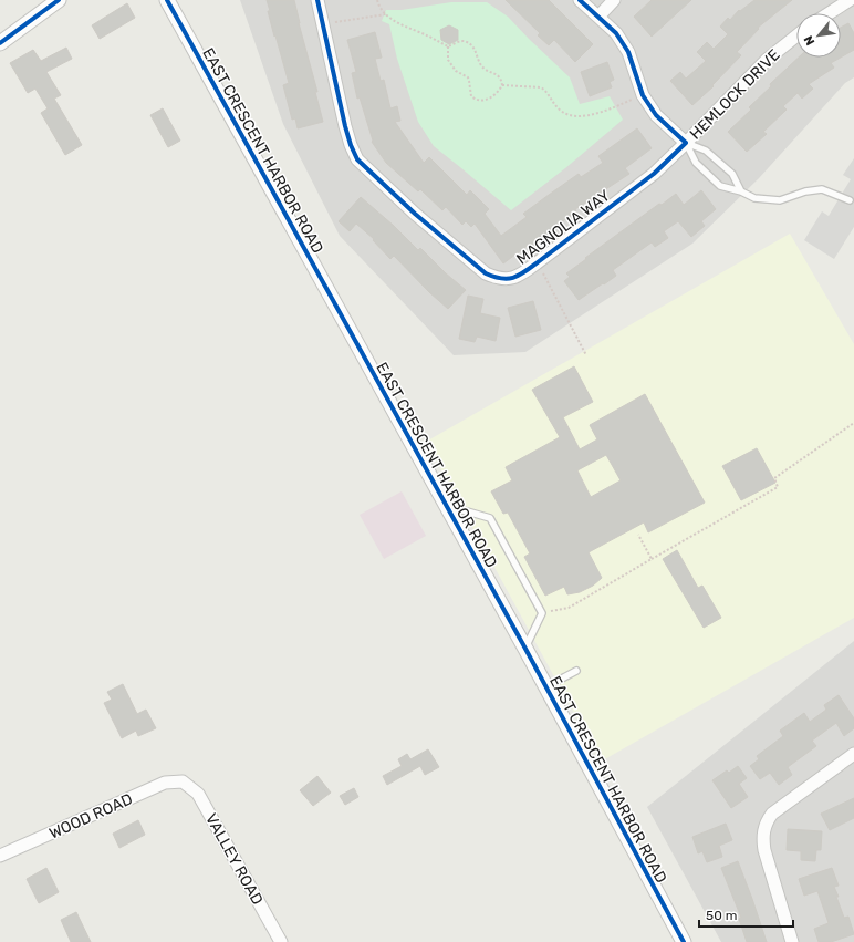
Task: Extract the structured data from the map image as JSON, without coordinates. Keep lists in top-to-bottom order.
{
  "streets": {
    "street": [
      "HEMLOCK DRIVE",
      "EAST CRESCENT HARBOR ROAD",
      "MAGNOLIA WAY",
      "WOOD ROAD",
      "VALLEY ROAD"
    ]
  },
  "crossings": [
    ["HEMLOCK DRIVE", "MAGNOLIA WAY"],
    ["WOOD ROAD", "VALLEY ROAD"]
  ],
  "scale_bar": "50 m",
  "north": "bottom left"
}
